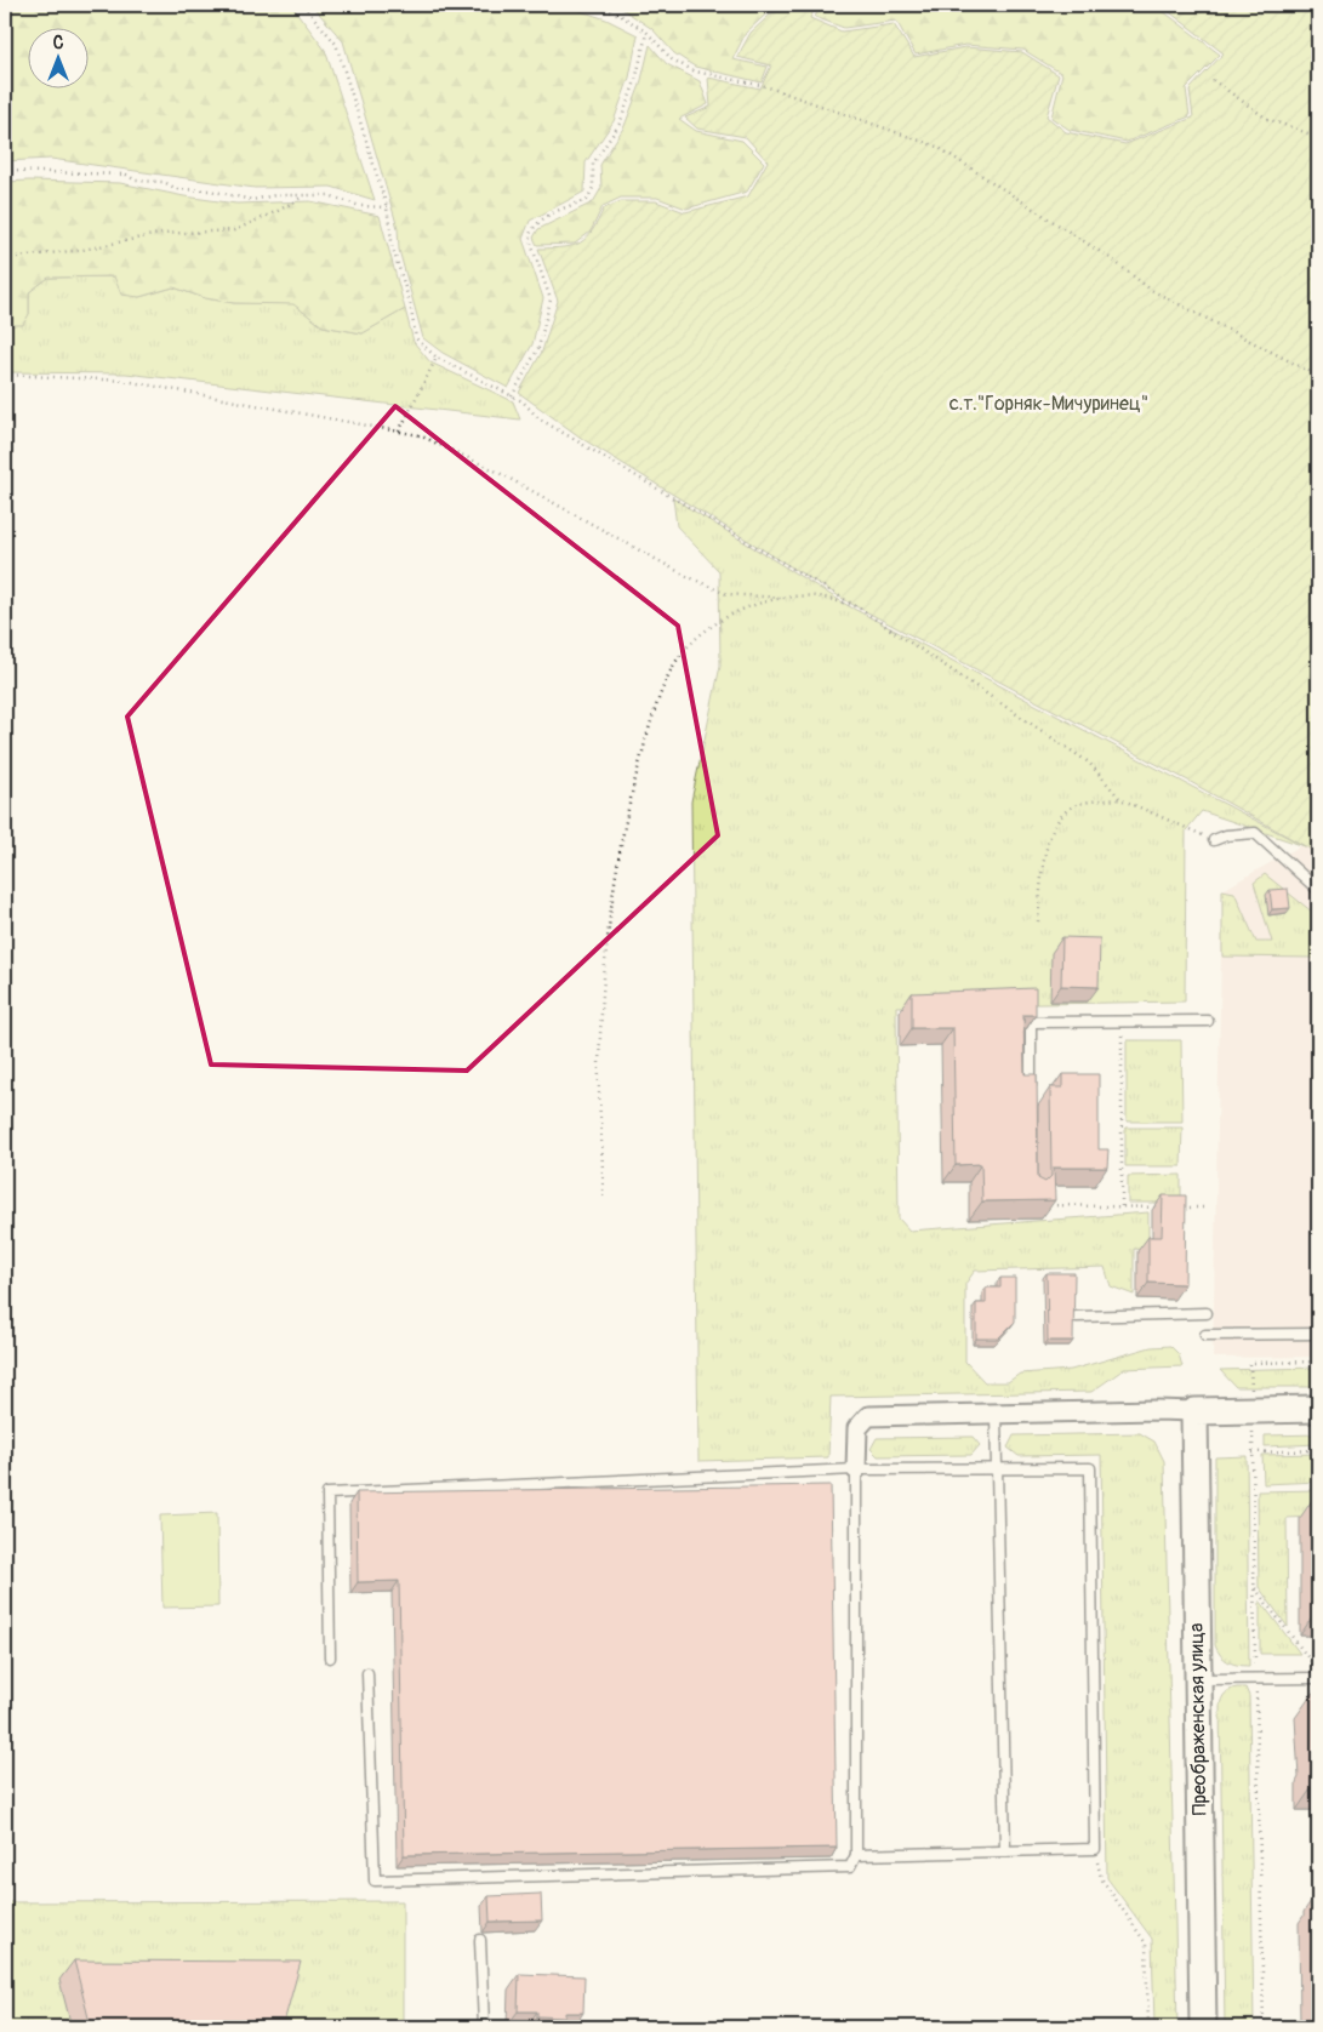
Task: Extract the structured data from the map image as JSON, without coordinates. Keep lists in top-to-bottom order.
{
  "streets": {
    "main road": ["Преображенская улица"]
  },
  "parks": ["с.т.\"Горняк-Мичуринец\""],
  "north": "top"
}
